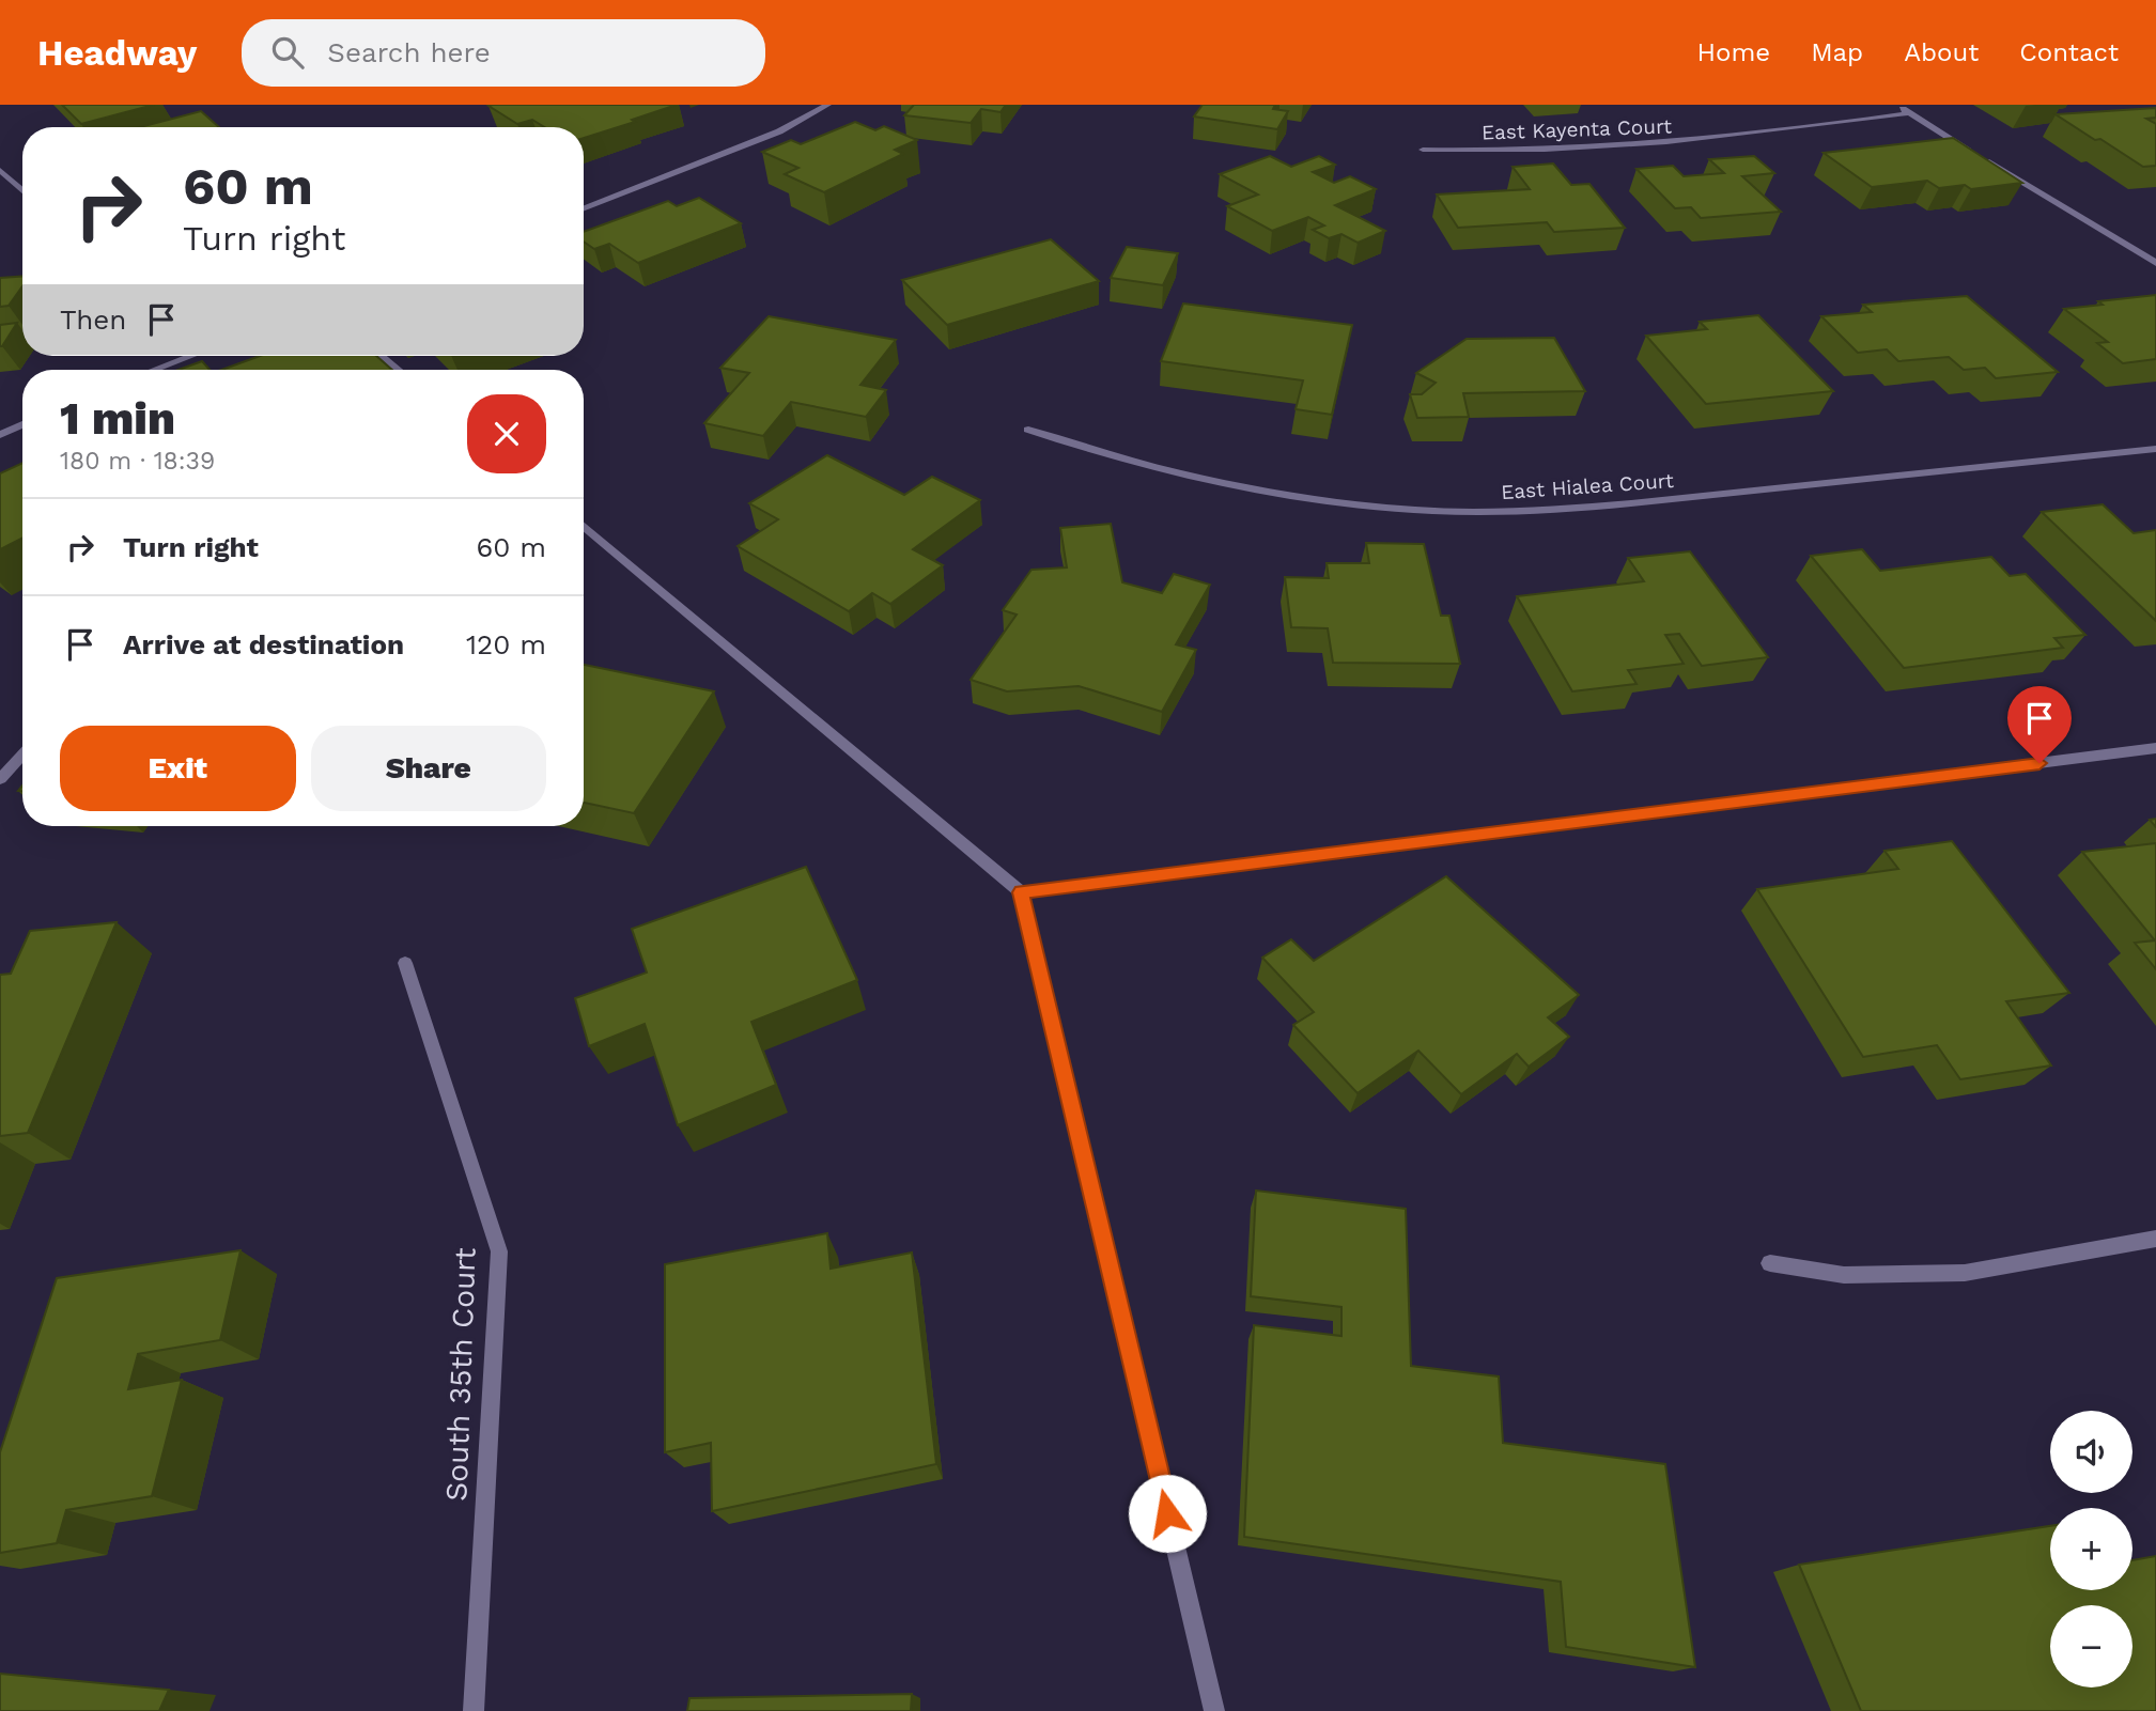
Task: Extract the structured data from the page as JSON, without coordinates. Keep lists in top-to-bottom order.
{
  "streets": {
    "street": ["East Kayenta Court", "East Hialea Court", "South 35th Court"]
  },
  "page": {
    "header": "Headway",
    "search": "Search here",
    "nav": [
      "Home",
      "Map",
      "About",
      "Contact"
    ],
    "turn": ["60 m", "Turn right"],
    "then": "Then",
    "heading": ["1 min", "180 m · 18:39"],
    "list": [
      {
        "name": "Turn right",
        "value": "60 m"
      },
      {
        "name": "Arrive at destination",
        "value": "120 m"
      }
    ],
    "buttons": ["Exit", "Share"],
    "map_buttons": ["+", "−"]
  }
}
